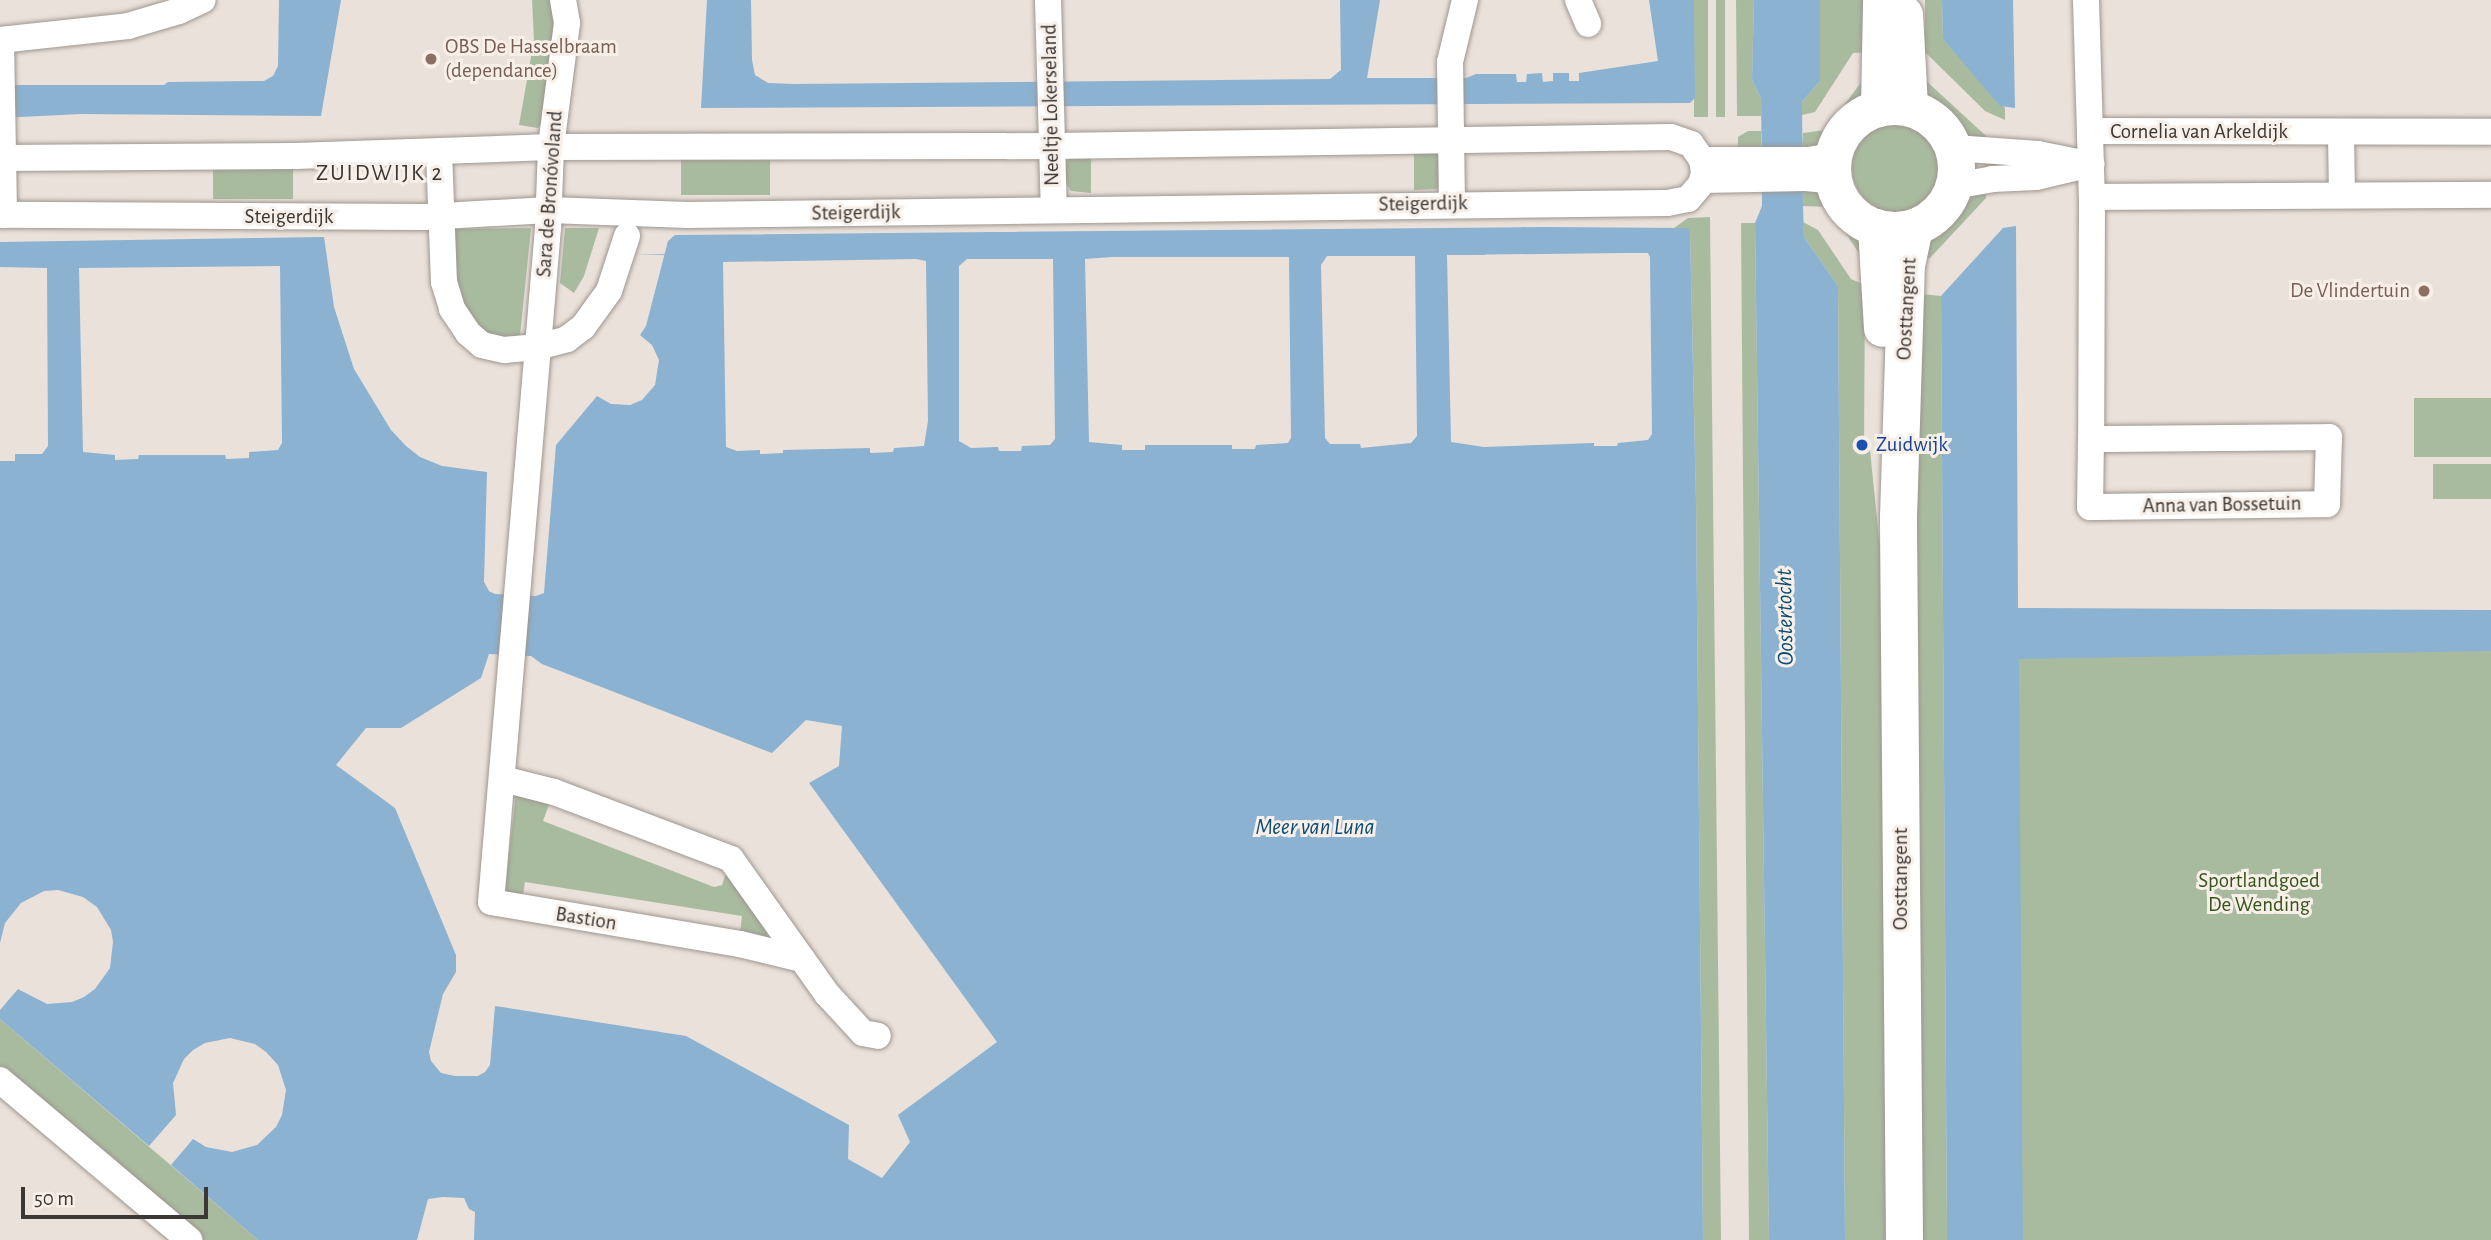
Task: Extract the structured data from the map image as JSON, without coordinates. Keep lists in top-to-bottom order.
{
  "streets": {
    "main road": ["Oosttangent"],
    "street": [
      "Neeltje Lokerseland",
      "Cornelia van Arkeldijk",
      "Sara de Bronóvoland",
      "Steigerdijk",
      "Anna van Bossetuin",
      "Bastion"
    ]
  },
  "crossings": [
    ["Neeltje Lokerseland", "Steigerdijk"],
    ["Cornelia van Arkeldijk", "Oosttangent"],
    ["Cornelia van Arkeldijk", "Anna van Bossetuin"],
    ["Sara de Bronóvoland", "Steigerdijk"],
    ["Sara de Bronóvoland", "Bastion"]
  ],
  "districts": ["ZUIDWIJK 2"],
  "water": ["Oostertocht", "Meer van Luna"],
  "parks": ["Sportlandgoed De Wending"],
  "places": ["OBS De Hasselbraam (dependance)", "De Vlindertuin", "Zuidwijk"],
  "scale_bar": "50 m"
}
